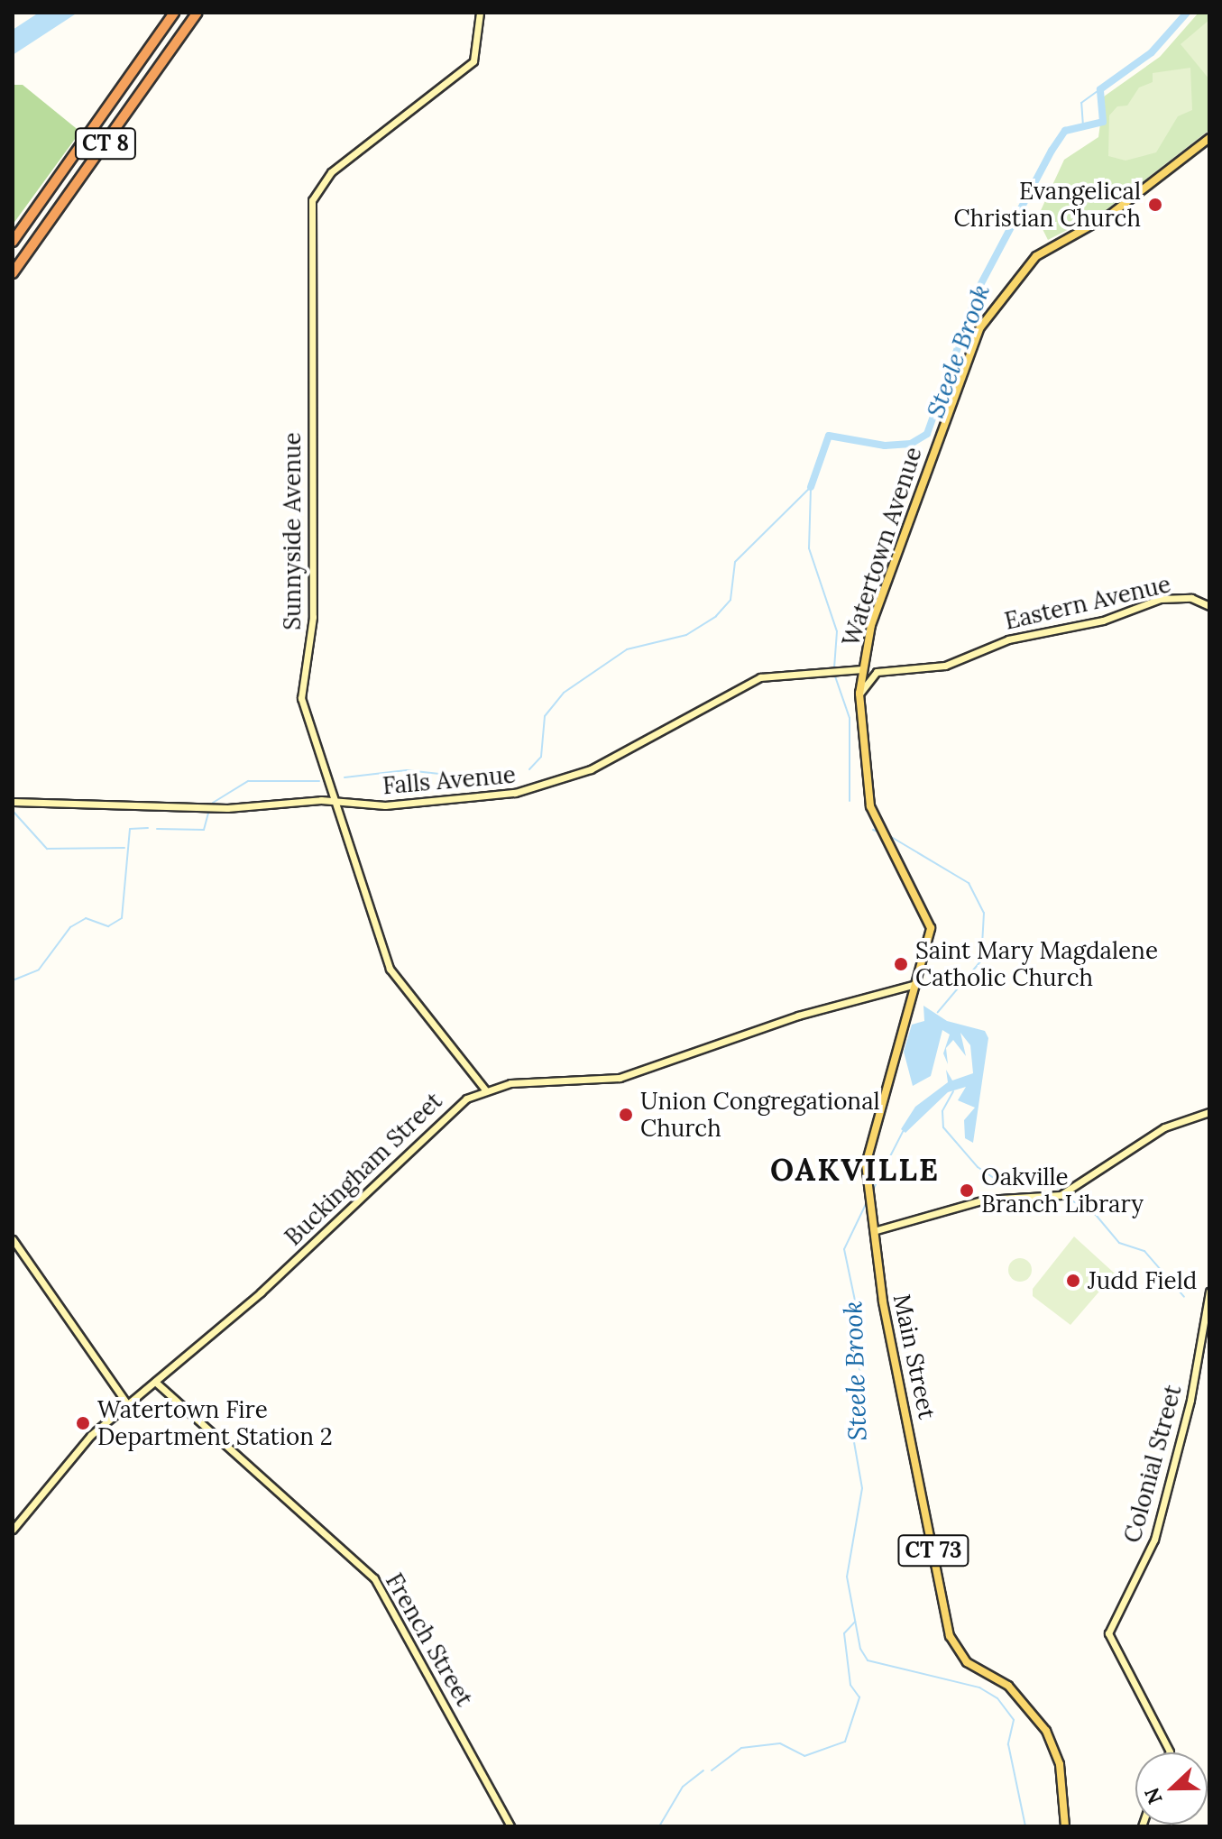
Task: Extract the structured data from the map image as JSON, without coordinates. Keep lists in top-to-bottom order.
{
  "streets": {
    "highway": ["CT 8"],
    "main road": ["Watertown Avenue", "Main Street", "CT 73"],
    "street": [
      "Sunnyside Avenue",
      "Eastern Avenue",
      "Falls Avenue",
      "Buckingham Street",
      "Colonial Street",
      "French Street"
    ]
  },
  "crossings": [
    ["Sunnyside Avenue", "Falls Avenue"],
    ["Sunnyside Avenue", "Buckingham Street"],
    ["Watertown Avenue", "Eastern Avenue"],
    ["Watertown Avenue", "Falls Avenue"],
    ["Watertown Avenue", "Main Street"],
    ["Buckingham Street", "Main Street"],
    ["Buckingham Street", "French Street"]
  ],
  "districts": ["OAKVILLE"],
  "water": ["Steele Brook"],
  "places": [
    "Evangelical Christian Church",
    "Saint Mary Magdalene Catholic Church",
    "Union Congregational Church",
    "Oakville Branch Library",
    "Judd Field",
    "Watertown Fire Department Station 2"
  ],
  "north": "left"
}
